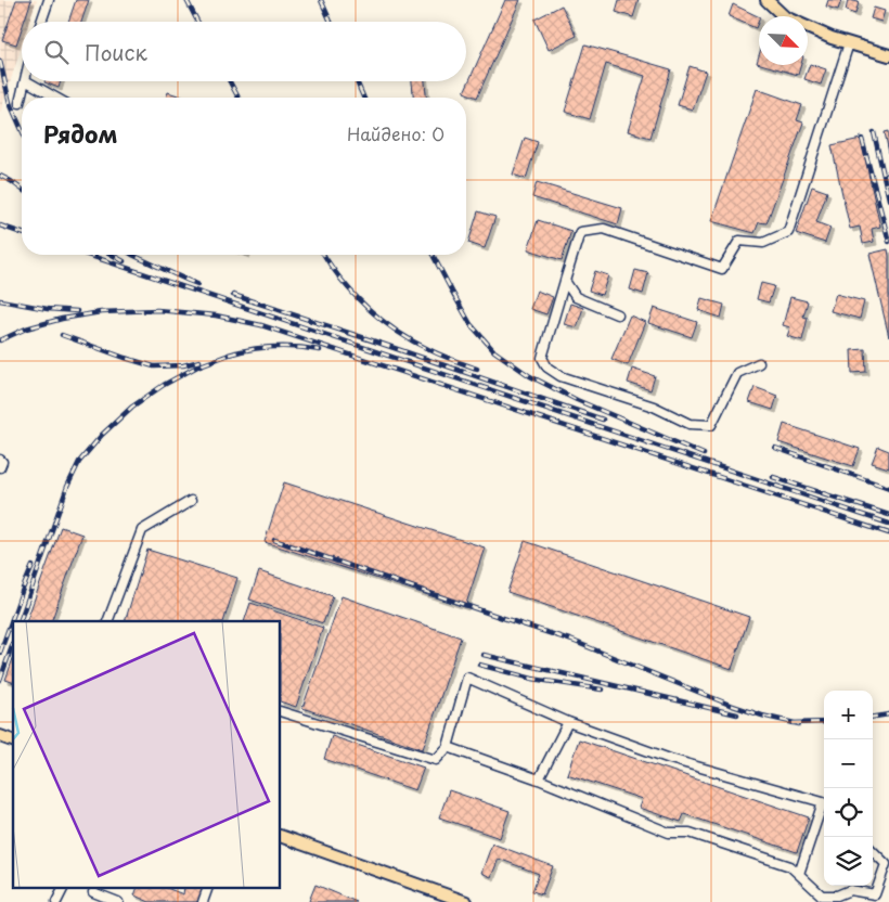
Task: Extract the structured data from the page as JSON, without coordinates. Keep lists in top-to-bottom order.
{
  "north": "bottom right",
  "page": {
    "search": "Поиск",
    "heading": ["Рядом", "Найдено: 0"],
    "map_buttons": ["+", "−"]
  }
}
